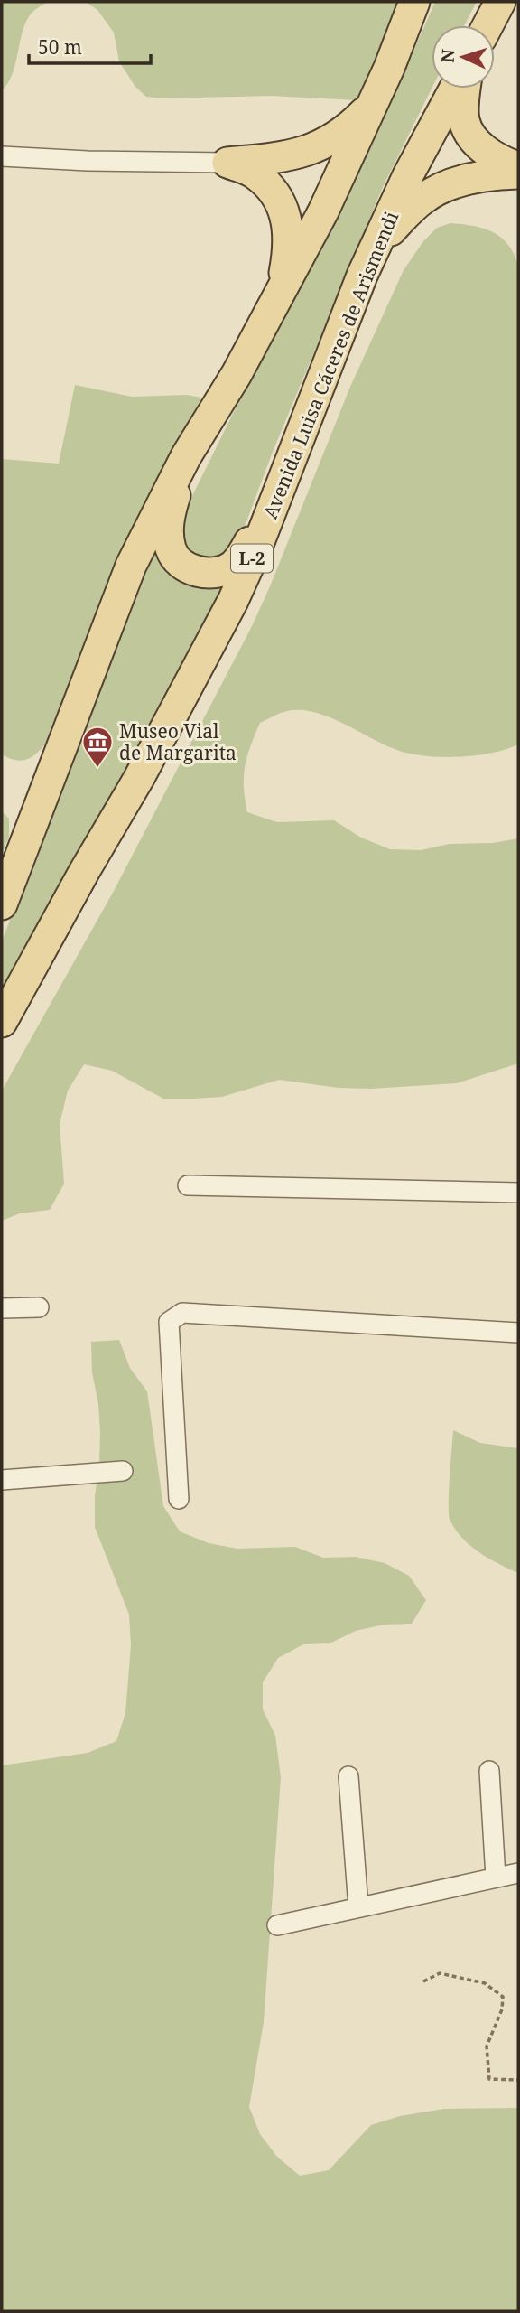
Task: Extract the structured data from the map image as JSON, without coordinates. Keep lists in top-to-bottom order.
{
  "streets": {
    "main road": ["Avenida Luisa Cáceres de Arismendi", "L-2"]
  },
  "places": {
    "museum": ["Museo Vial de Margarita"]
  },
  "scale_bar": "50 m",
  "north": "left"
}
